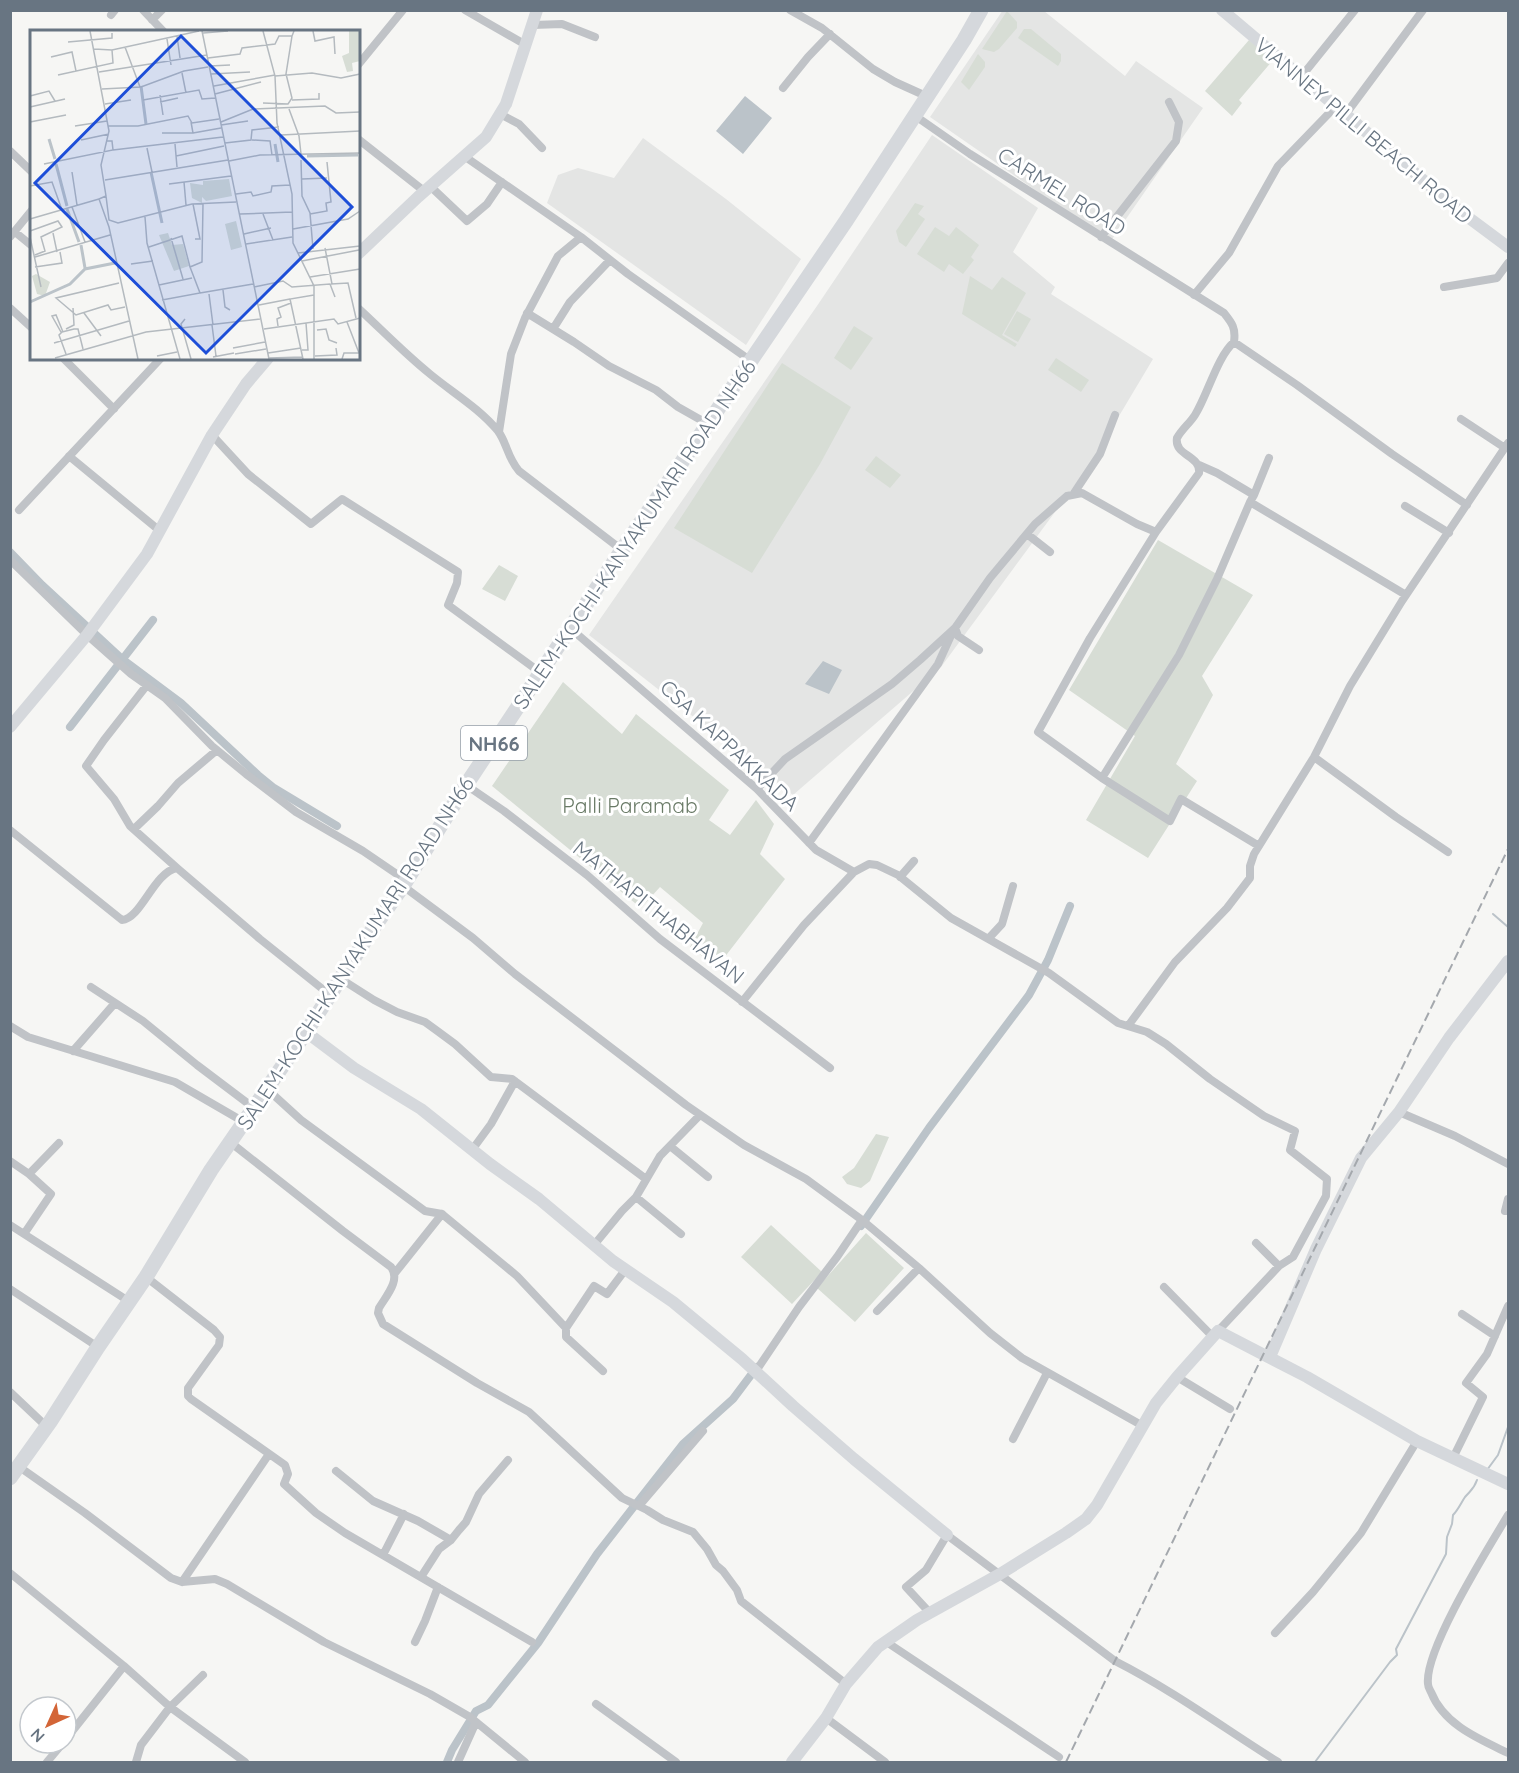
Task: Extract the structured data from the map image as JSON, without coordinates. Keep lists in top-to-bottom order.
{
  "streets": {
    "highway": ["SALEM-KOCHI-KANYAKUMARI ROAD NH66", "NH66"],
    "main road": ["VIANNEY PILLI BEACH ROAD"],
    "street": ["CARMEL ROAD", "CSA KAPPAKKADA", "MATHAPITHABHAVAN"]
  },
  "crossings": [
    ["CARMEL ROAD", "SALEM-KOCHI-KANYAKUMARI ROAD NH66"],
    ["SALEM-KOCHI-KANYAKUMARI ROAD NH66", "CSA KAPPAKKADA"],
    ["SALEM-KOCHI-KANYAKUMARI ROAD NH66", "MATHAPITHABHAVAN"]
  ],
  "parks": ["Palli Paramab"],
  "north": "bottom left"
}
